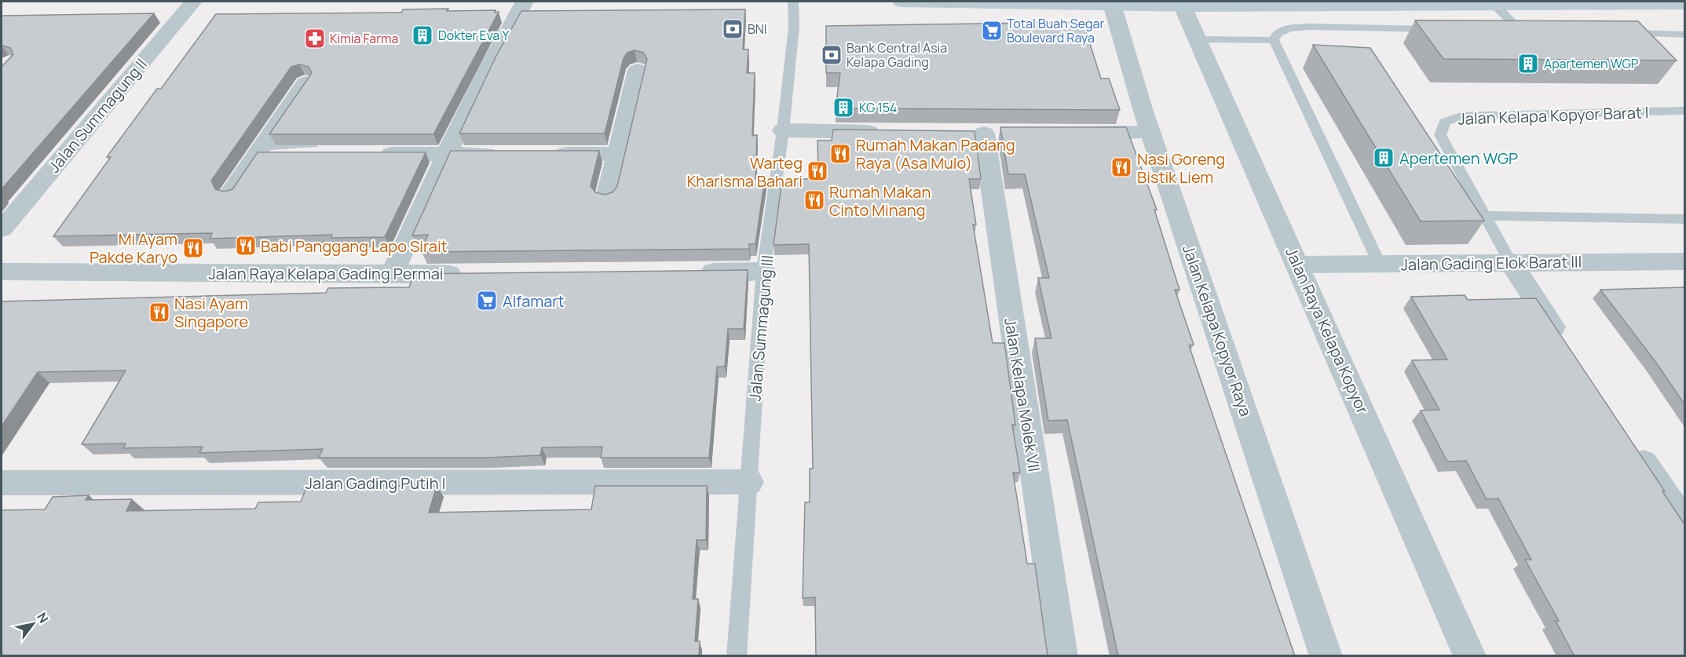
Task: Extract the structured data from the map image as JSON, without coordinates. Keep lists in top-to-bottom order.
{
  "streets": {
    "street": [
      "Jalan Summagung II",
      "Jalan Kelapa Kopyor Barat I",
      "Jalan Gading Elok Barat III",
      "Jalan Raya Kelapa Gading Permai",
      "Jalan Kelapa Kopyor Raya",
      "Jalan Raya Kelapa Kopyor",
      "Jalan Kelapa Molek VII",
      "Jalan Gading Putih I"
    ],
    "lane": ["Jalan Summagung III"]
  },
  "crossings": [
    ["Jalan Kelapa Kopyor Barat I", "Jalan Gading Elok Barat III"],
    ["Jalan Gading Elok Barat III", "Jalan Raya Kelapa Kopyor"],
    ["Jalan Summagung III", "Jalan Gading Putih I"]
  ],
  "places": {
    "bank": ["BNI", "Bank Central Asia Kelapa Gading"],
    "supermarket": ["Total Buah Segar Boulevard Raya", "Alfamart"],
    "building": [
      "Dokter Eva Y",
      "Apartemen WGP",
      "KG 154",
      "Apertemen WGP"
    ],
    "pharmacy": ["Kimia Farma"],
    "restaurant": [
      "Rumah Makan Padang Raya (Asa Mulo)",
      "Nasi Goreng Bistik Liem",
      "Warteg Kharisma Bahari",
      "Rumah Makan Cinto Minang",
      "Babi Panggang Lapo Sirait",
      "Mi Ayam Pakde Karyo",
      "Nasi Ayam Singapore"
    ]
  },
  "north": "top right"
}
